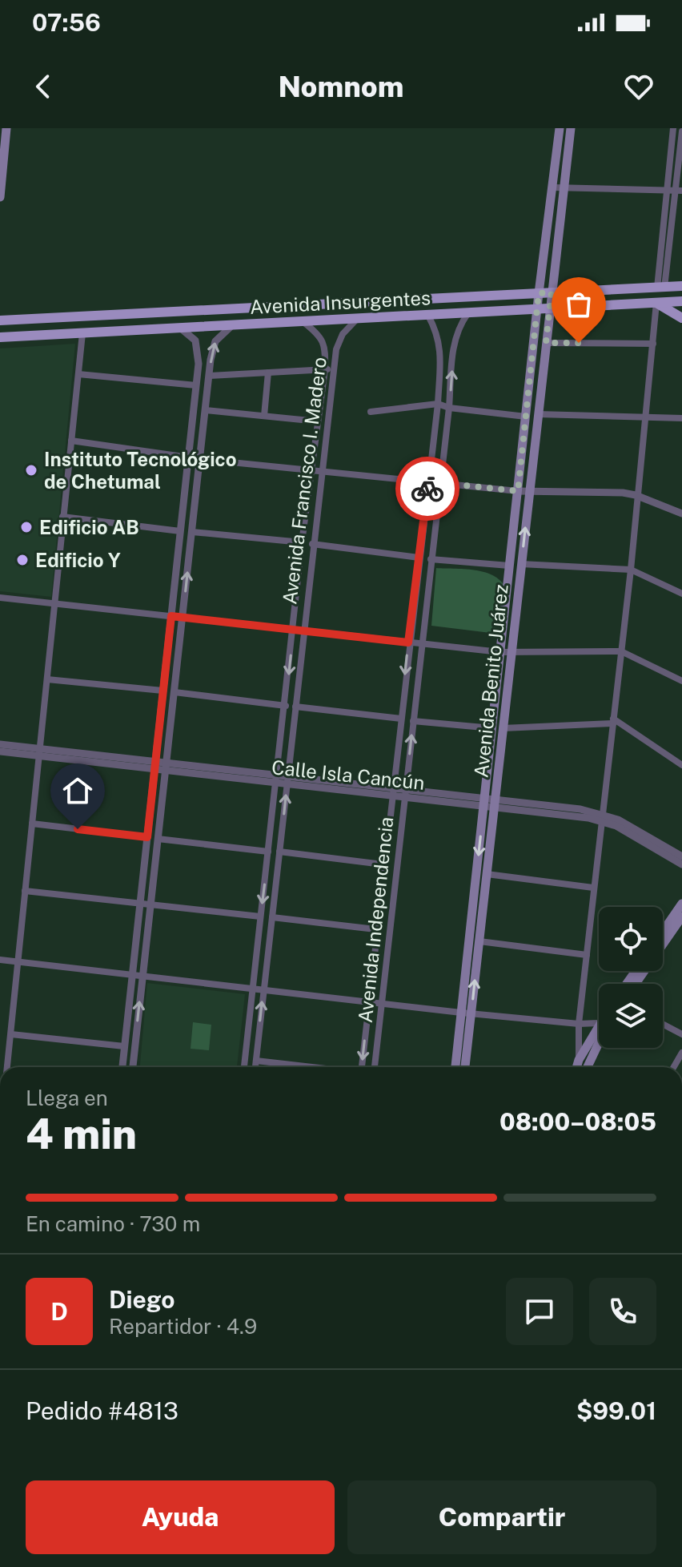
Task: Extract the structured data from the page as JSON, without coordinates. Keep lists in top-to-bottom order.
{
  "streets": {
    "main road": ["Avenida Insurgentes", "Avenida Benito Juárez"],
    "street": ["Avenida Francisco I. Madero", "Calle Isla Cancún", "Avenida Independencia"]
  },
  "crossings": [
    ["Avenida Insurgentes", "Avenida Francisco I. Madero"],
    ["Avenida Insurgentes", "Avenida Benito Juárez"],
    ["Avenida Insurgentes", "Avenida Independencia"],
    ["Avenida Francisco I. Madero", "Calle Isla Cancún"],
    ["Avenida Benito Juárez", "Calle Isla Cancún"],
    ["Calle Isla Cancún", "Avenida Independencia"]
  ],
  "places": ["Instituto Tecnológico de Chetumal", "Edificio AB", "Edificio Y"],
  "page": {
    "status": "07:56",
    "header": "Nomnom",
    "heading": ["4 min", "Llega en", "08:00–08:05"],
    "panel": [
      "Diego",
      "Repartidor · 4.9",
      "Pedido #4813",
      "$99.01"
    ],
    "bar": "En camino · 730 m",
    "round": "D",
    "buttons": ["Ayuda", "Compartir"]
  }
}
